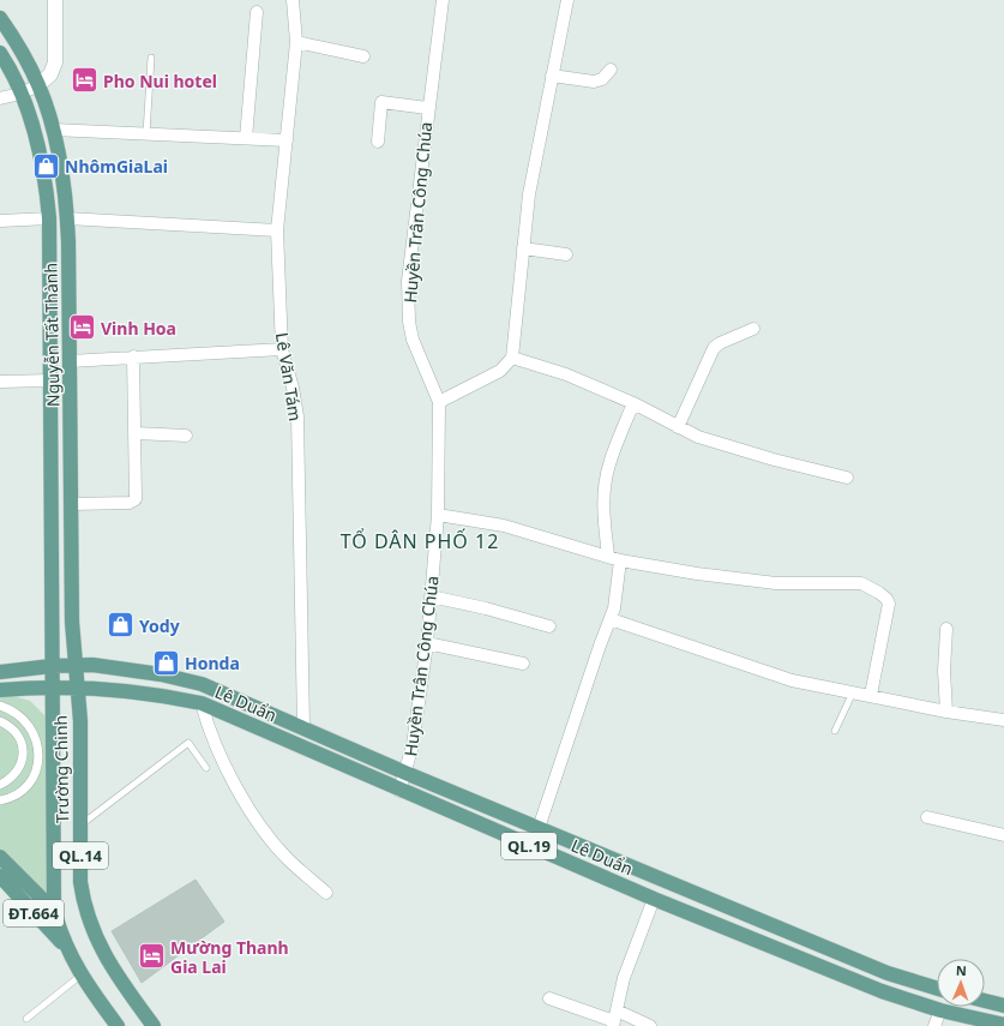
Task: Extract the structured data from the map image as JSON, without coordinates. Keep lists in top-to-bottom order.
{
  "streets": {
    "main road": [
      "Nguyễn Tất Thành",
      "Lê Duẩn",
      "Trường Chinh",
      "QL.19",
      "QL.14",
      "ĐT.664"
    ],
    "street": ["Huyền Trân Công Chúa", "Lê Văn Tám"]
  },
  "crossings": [
    ["Huyền Trân Công Chúa", "Lê Duẩn"],
    ["Nguyễn Tất Thành", "Lê Duẩn"],
    ["Nguyễn Tất Thành", "Trường Chinh"],
    ["Lê Văn Tám", "Lê Duẩn"],
    ["Lê Duẩn", "Trường Chinh"],
    ["Trường Chinh", "ĐT.664"]
  ],
  "districts": ["TỔ DÂN PHỐ 12"],
  "places": {
    "hotel": ["Pho Nui hotel", "Vinh Hoa", "Mường Thanh Gia Lai"],
    "shop": ["NhômGiaLai", "Yody", "Honda"]
  },
  "north": "top"
}
